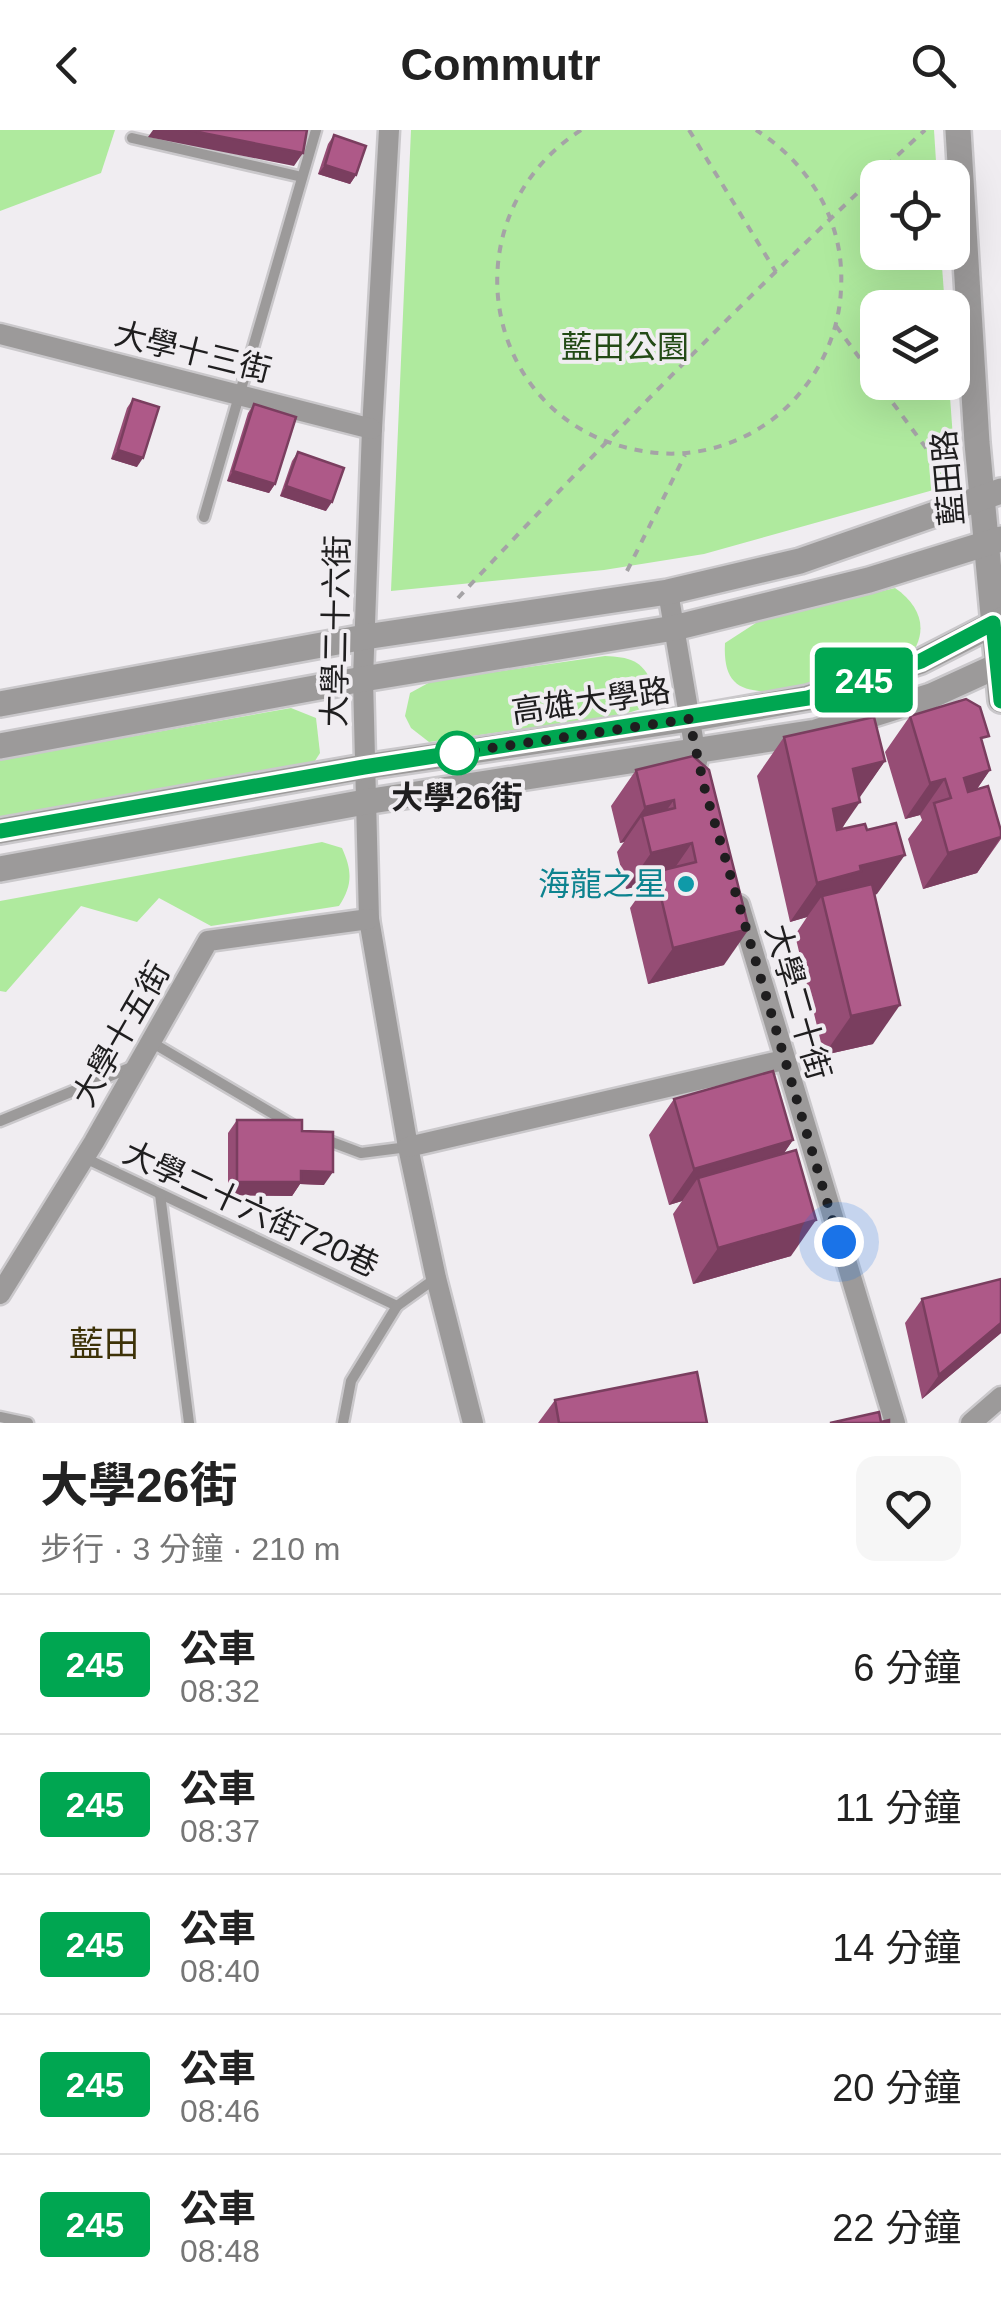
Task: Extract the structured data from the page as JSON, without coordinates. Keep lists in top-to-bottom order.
{
  "streets": {
    "street": [
      "大學十三街",
      "藍田路",
      "大學二十六街",
      "高雄大學路",
      "大學二十街",
      "大學十五街"
    ],
    "lane": ["大學二十六街720巷"]
  },
  "crossings": [
    ["大學十三街", "大學二十六街"],
    ["藍田路", "高雄大學路"],
    ["大學二十六街", "高雄大學路"],
    ["大學二十六街", "大學十五街"],
    ["大學十五街", "大學二十六街720巷"]
  ],
  "districts": ["藍田"],
  "parks": ["藍田公園"],
  "places": ["大學26街", "海龍之星"],
  "lines": ["bus line 245"],
  "page": {
    "header": "Commutr",
    "on_map": "245",
    "heading": ["大學26街", "步行 · 3 分鐘 · 210 m"],
    "list": [
      {
        "mark": "245",
        "name": "公車",
        "note": "08:32",
        "value": "6 分鐘"
      },
      {
        "mark": "245",
        "name": "公車",
        "note": "08:37",
        "value": "11 分鐘"
      },
      {
        "mark": "245",
        "name": "公車",
        "note": "08:40",
        "value": "14 分鐘"
      },
      {
        "mark": "245",
        "name": "公車",
        "note": "08:46",
        "value": "20 分鐘"
      },
      {
        "mark": "245",
        "name": "公車",
        "note": "08:48",
        "value": "22 分鐘"
      }
    ]
  }
}
